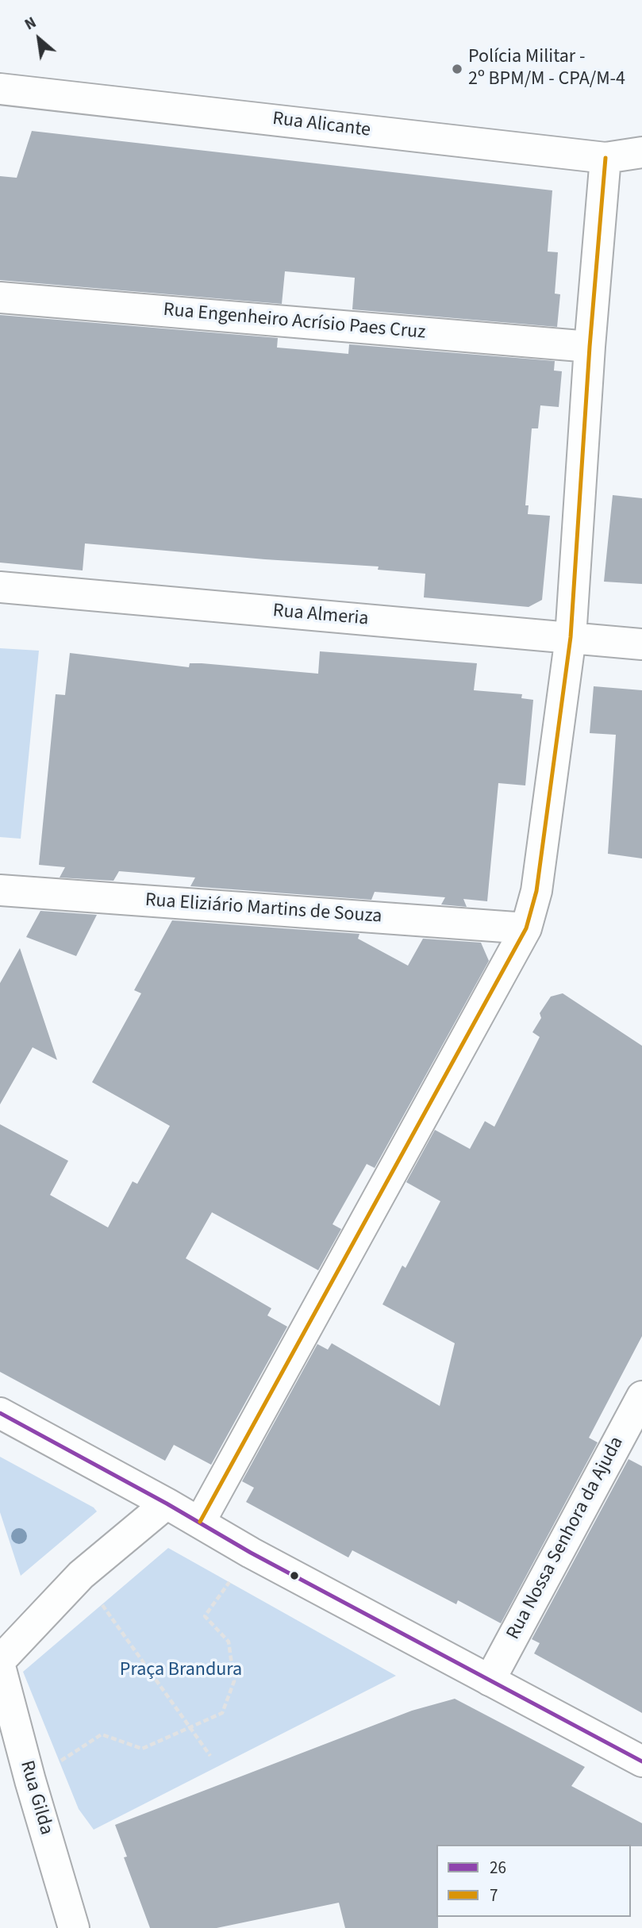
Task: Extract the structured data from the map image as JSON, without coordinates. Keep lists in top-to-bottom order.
{
  "streets": {
    "street": [
      "Rua Alicante",
      "Rua Engenheiro Acrísio Paes Cruz",
      "Rua Almeria",
      "Rua Eliziário Martins de Souza",
      "Rua Nossa Senhora da Ajuda",
      "Rua Gilda"
    ]
  },
  "parks": ["Praça Brandura"],
  "places": ["Polícia Militar - 2º BPM/M - CPA/M-4"],
  "lines": ["transit line 7", "transit line 26"],
  "legend": ["26", "7"],
  "north": "top left"
}
